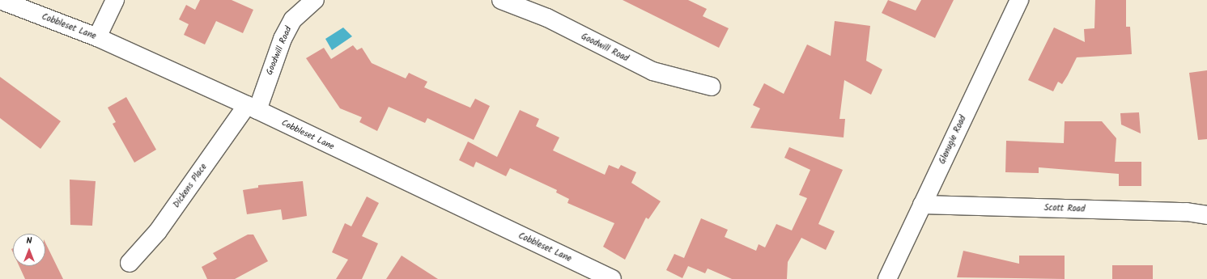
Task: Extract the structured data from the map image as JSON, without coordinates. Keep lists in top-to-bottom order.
{
  "streets": {
    "street": [
      "Cobbleset Lane",
      "Goodwill Road",
      "Glenugie Road",
      "Dickens Place",
      "Scott Road"
    ]
  },
  "crossings": [
    ["Cobbleset Lane", "Goodwill Road"],
    ["Cobbleset Lane", "Dickens Place"],
    ["Goodwill Road", "Dickens Place"],
    ["Glenugie Road", "Scott Road"]
  ],
  "north": "top"
}
